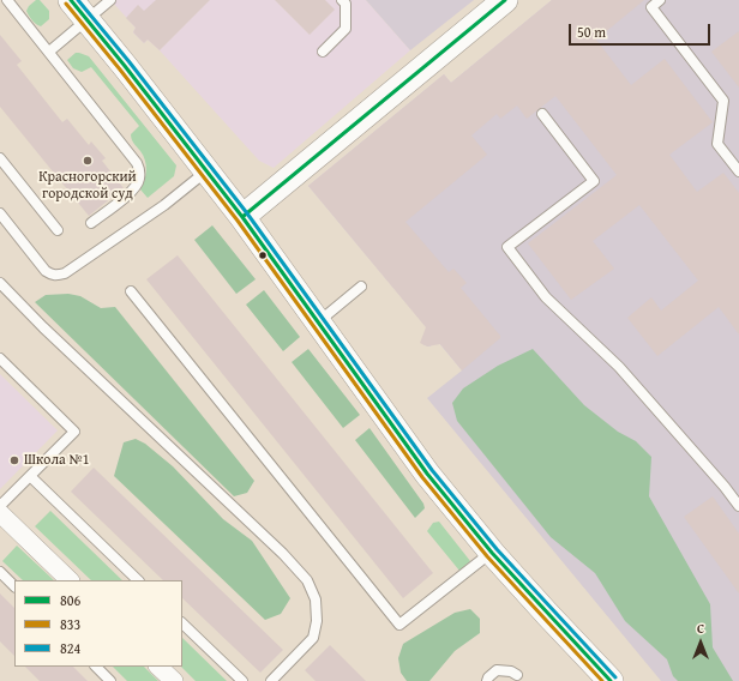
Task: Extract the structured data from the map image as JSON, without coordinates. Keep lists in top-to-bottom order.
{
  "places": ["Красногорский городской суд", "Школа №1"],
  "lines": ["transit line 806", "transit line 824", "transit line 833"],
  "legend": ["806", "833", "824"],
  "scale_bar": "50 m",
  "north": "top"
}
